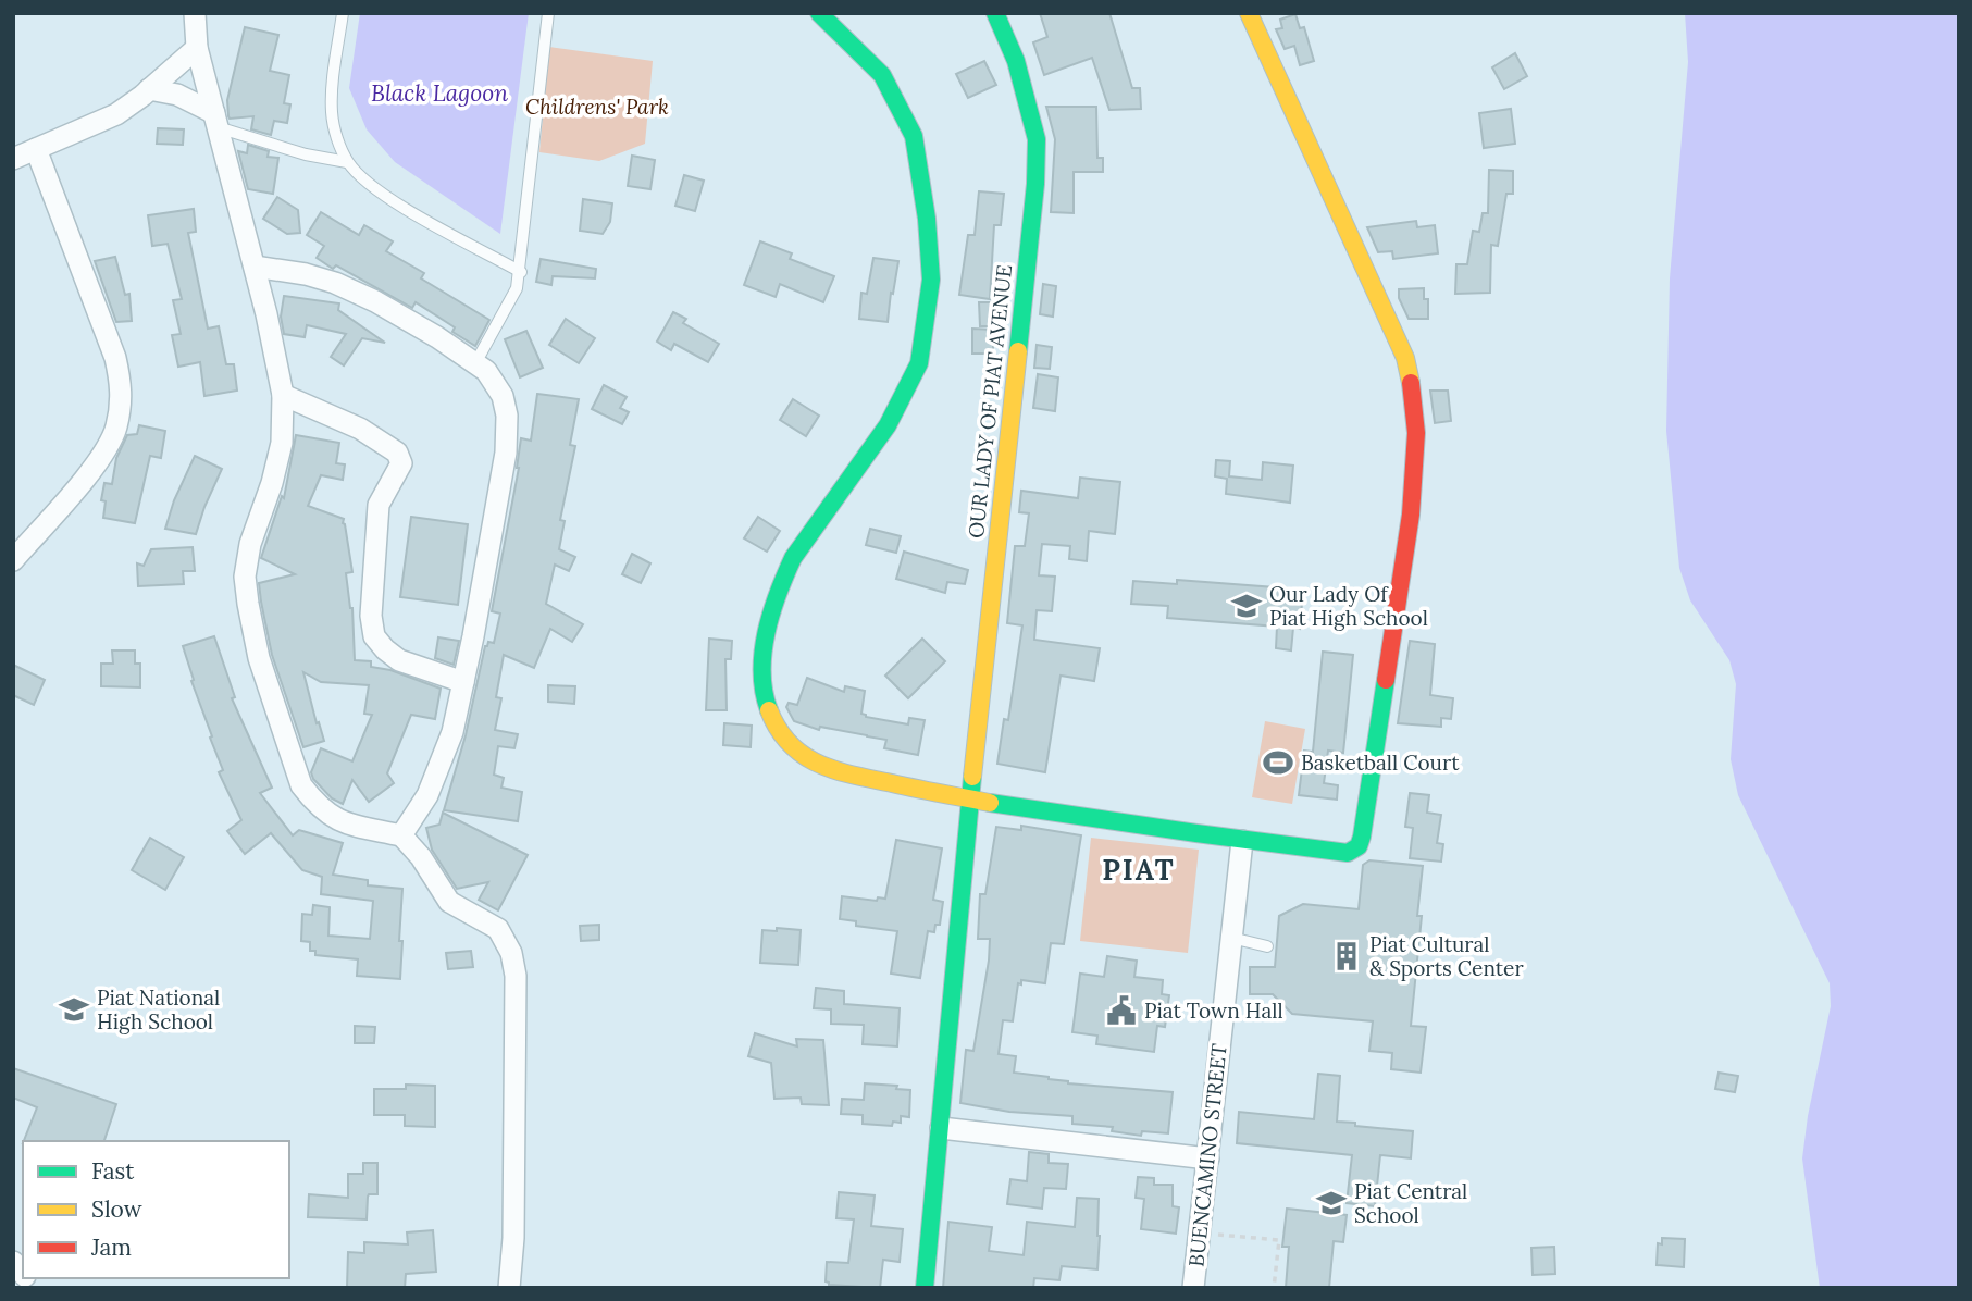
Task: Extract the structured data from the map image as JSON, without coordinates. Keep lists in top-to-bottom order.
{
  "streets": {
    "street": ["OUR LADY OF PIAT AVENUE", "BUENCAMINO STREET"]
  },
  "districts": ["PIAT"],
  "water": ["Black Lagoon"],
  "parks": ["Childrens' Park"],
  "places": {
    "school or university": ["Our Lady Of Piat High School", "Piat National High School", "Piat Central School"],
    "sports": ["Basketball Court"],
    "building": ["Piat Cultural & Sports Center"],
    "public building": ["Piat Town Hall"]
  },
  "legend": ["Fast", "Slow", "Jam"]
}
